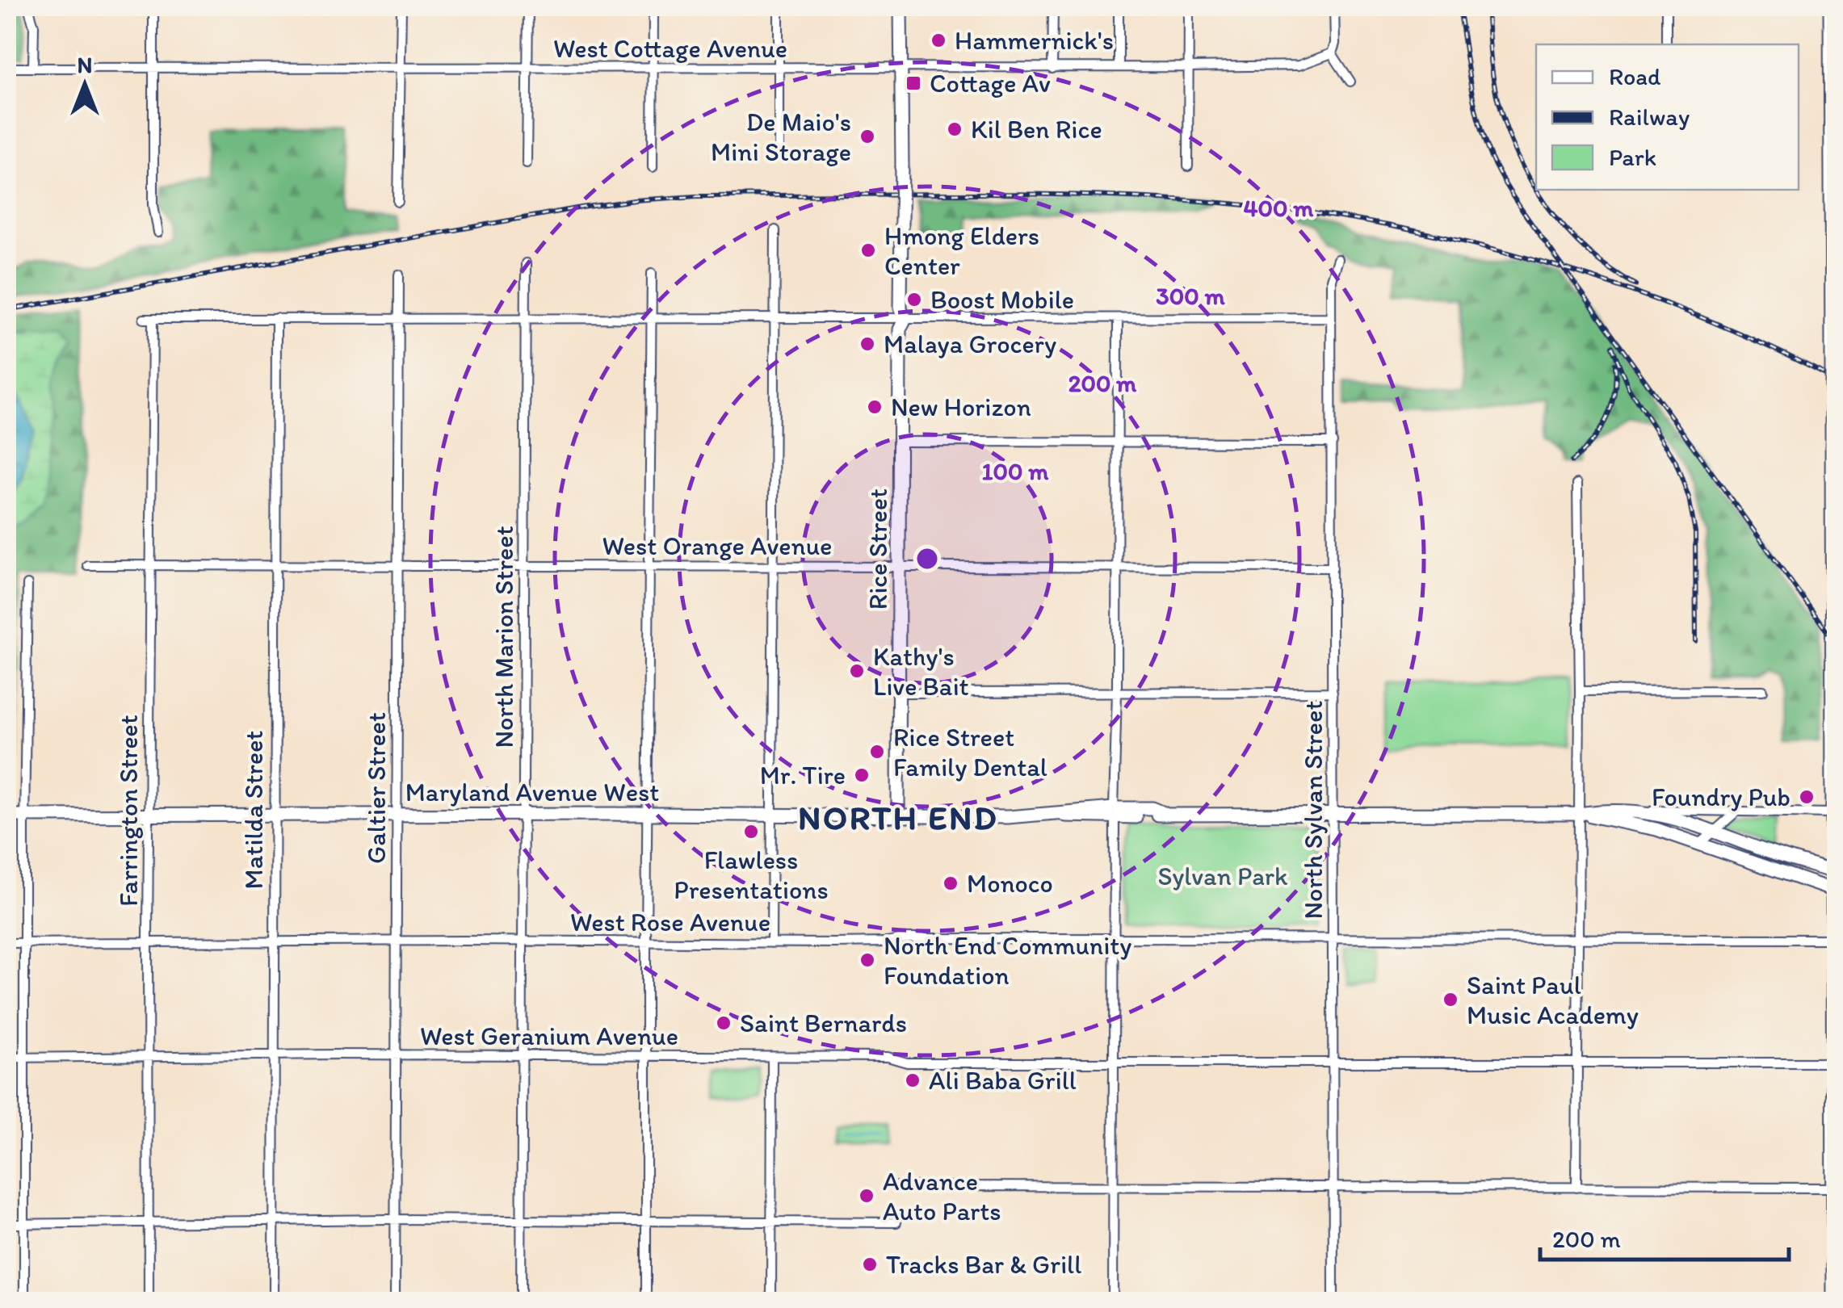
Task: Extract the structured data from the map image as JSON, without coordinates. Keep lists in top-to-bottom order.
{
  "streets": {
    "main road": ["Rice Street", "Maryland Avenue West"],
    "street": [
      "West Cottage Avenue",
      "West Orange Avenue",
      "North Marion Street",
      "Galtier Street",
      "Matilda Street",
      "North Sylvan Street",
      "Farrington Street",
      "West Rose Avenue",
      "West Geranium Avenue"
    ]
  },
  "crossings": [
    ["West Cottage Avenue", "Rice Street"],
    ["West Orange Avenue", "Rice Street"],
    ["West Orange Avenue", "North Marion Street"],
    ["West Orange Avenue", "Galtier Street"],
    ["West Orange Avenue", "Matilda Street"],
    ["West Orange Avenue", "North Sylvan Street"],
    ["West Orange Avenue", "Farrington Street"],
    ["Rice Street", "Maryland Avenue West"],
    ["North Marion Street", "Maryland Avenue West"],
    ["North Marion Street", "West Rose Avenue"],
    ["North Marion Street", "West Geranium Avenue"],
    ["Galtier Street", "Maryland Avenue West"],
    ["Galtier Street", "West Rose Avenue"],
    ["Galtier Street", "West Geranium Avenue"],
    ["Maryland Avenue West", "Matilda Street"],
    ["Maryland Avenue West", "North Sylvan Street"],
    ["Maryland Avenue West", "Farrington Street"],
    ["Matilda Street", "Farrington Street"],
    ["Matilda Street", "West Rose Avenue"],
    ["Matilda Street", "West Geranium Avenue"],
    ["North Sylvan Street", "West Rose Avenue"],
    ["North Sylvan Street", "West Geranium Avenue"],
    ["Farrington Street", "West Rose Avenue"],
    ["Farrington Street", "West Geranium Avenue"]
  ],
  "districts": ["NORTH END"],
  "parks": ["Sylvan Park"],
  "places": {
    "other": [
      "Hammernick's",
      "Kil Ben Rice",
      "De Maio's Mini Storage",
      "Hmong Elders Center",
      "Boost Mobile",
      "Malaya Grocery",
      "New Horizon",
      "Kathy's Live Bait",
      "Rice Street Family Dental",
      "Mr. Tire",
      "Foundry Pub",
      "Flawless Presentations",
      "Monoco",
      "North End Community Foundation",
      "Saint Paul Music Academy",
      "Saint Bernards",
      "Ali Baba Grill",
      "Advance Auto Parts",
      "Tracks Bar & Grill"
    ],
    "transit": ["Cottage Av"]
  },
  "legend": ["Road", "Railway", "Park"],
  "scale_bar": "200 m",
  "north": "top",
  "rings": [
    "400 m",
    "300 m",
    "200 m",
    "100 m"
  ]
}
